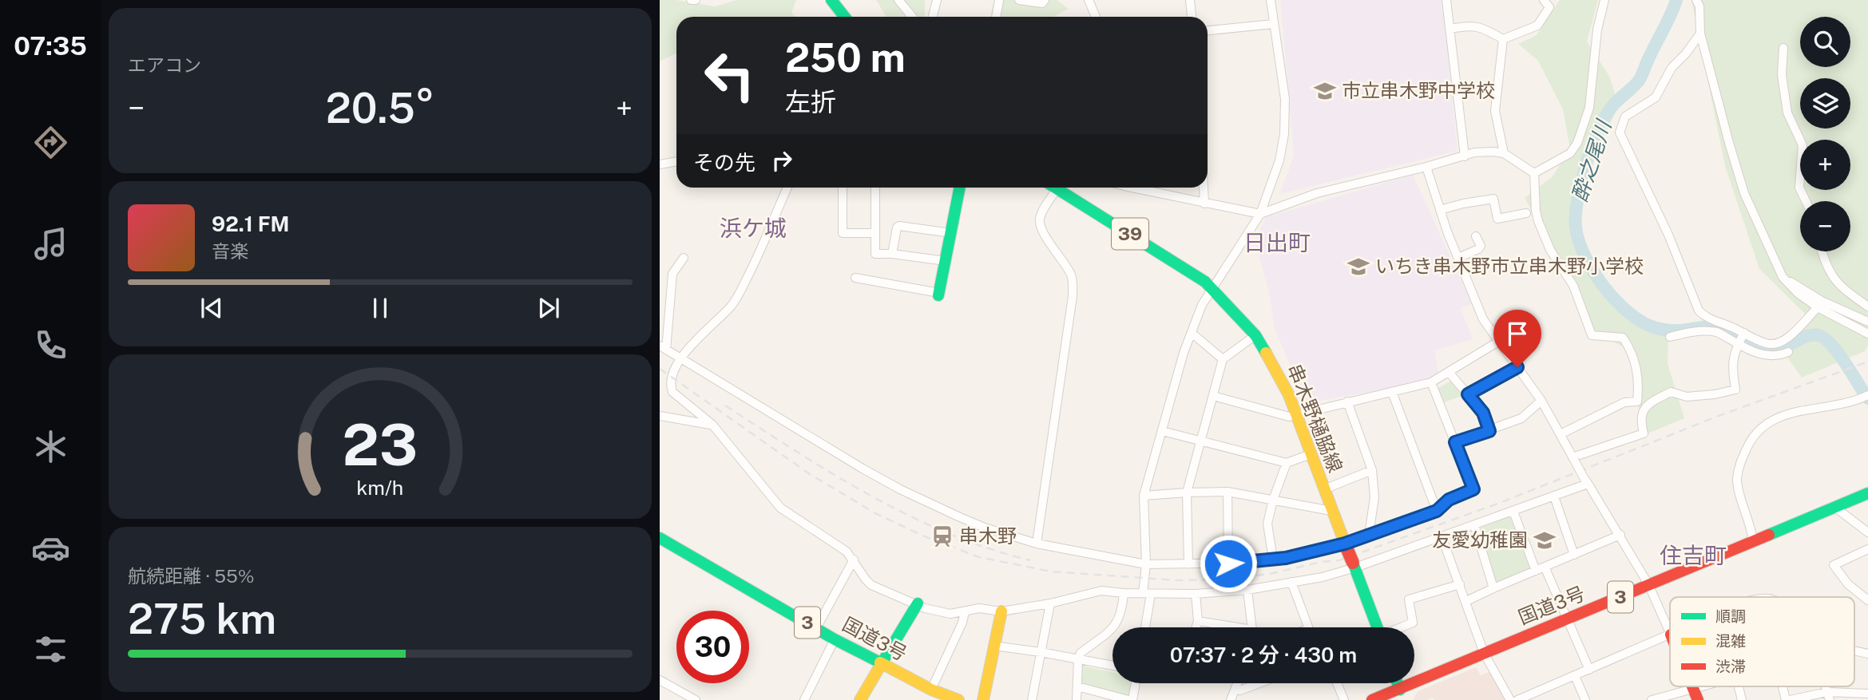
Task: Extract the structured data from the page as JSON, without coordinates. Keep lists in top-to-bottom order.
{
  "streets": {
    "main road": [
      "39",
      "串木野樋脇線",
      "3",
      "国道3号"
    ]
  },
  "districts": ["浜ケ城", "日出町", "住吉町"],
  "water": ["酔之尾川"],
  "places": {
    "school or university": ["市立串木野中学校", "いちき串木野市立串木野小学校", "友愛幼稚園"],
    "station": ["串木野"]
  },
  "legend": ["順調", "混雑", "渋滞"],
  "page": {
    "tabs": "07:35",
    "tile": [
      "エアコン",
      ["航続距離 · 55%", "275 km"]
    ],
    "map_buttons": ["+", "−"],
    "turn": ["250 m", "左折"],
    "heat": ["−", "20.5°", "+"],
    "then": "その先",
    "song": ["92.1 FM", "音楽"],
    "limit": "30",
    "trip": "07:37 · 2 分 · 430 m",
    "gauge": ["23", "km/h"]
  }
}
